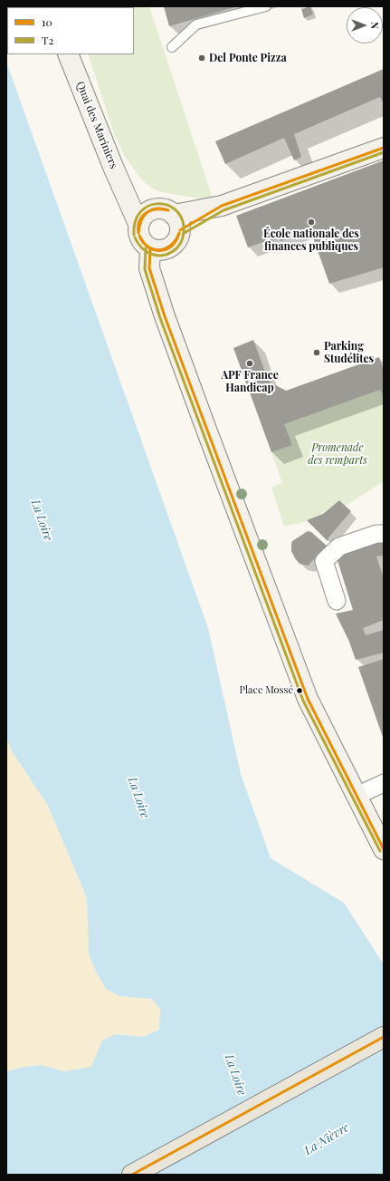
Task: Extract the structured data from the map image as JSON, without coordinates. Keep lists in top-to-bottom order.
{
  "streets": {
    "main road": ["Quai des Mariniers"]
  },
  "water": ["La Loire", "La Nièvre"],
  "parks": ["Promenade des remparts"],
  "places": [
    "Del Ponte Pizza",
    "École nationale des finances publiques",
    "Parking Studélites",
    "APF France Handicap",
    "Place Mossé"
  ],
  "lines": ["transit line 10", "transit line T2"],
  "legend": ["10", "T2"],
  "north": "right"
}
